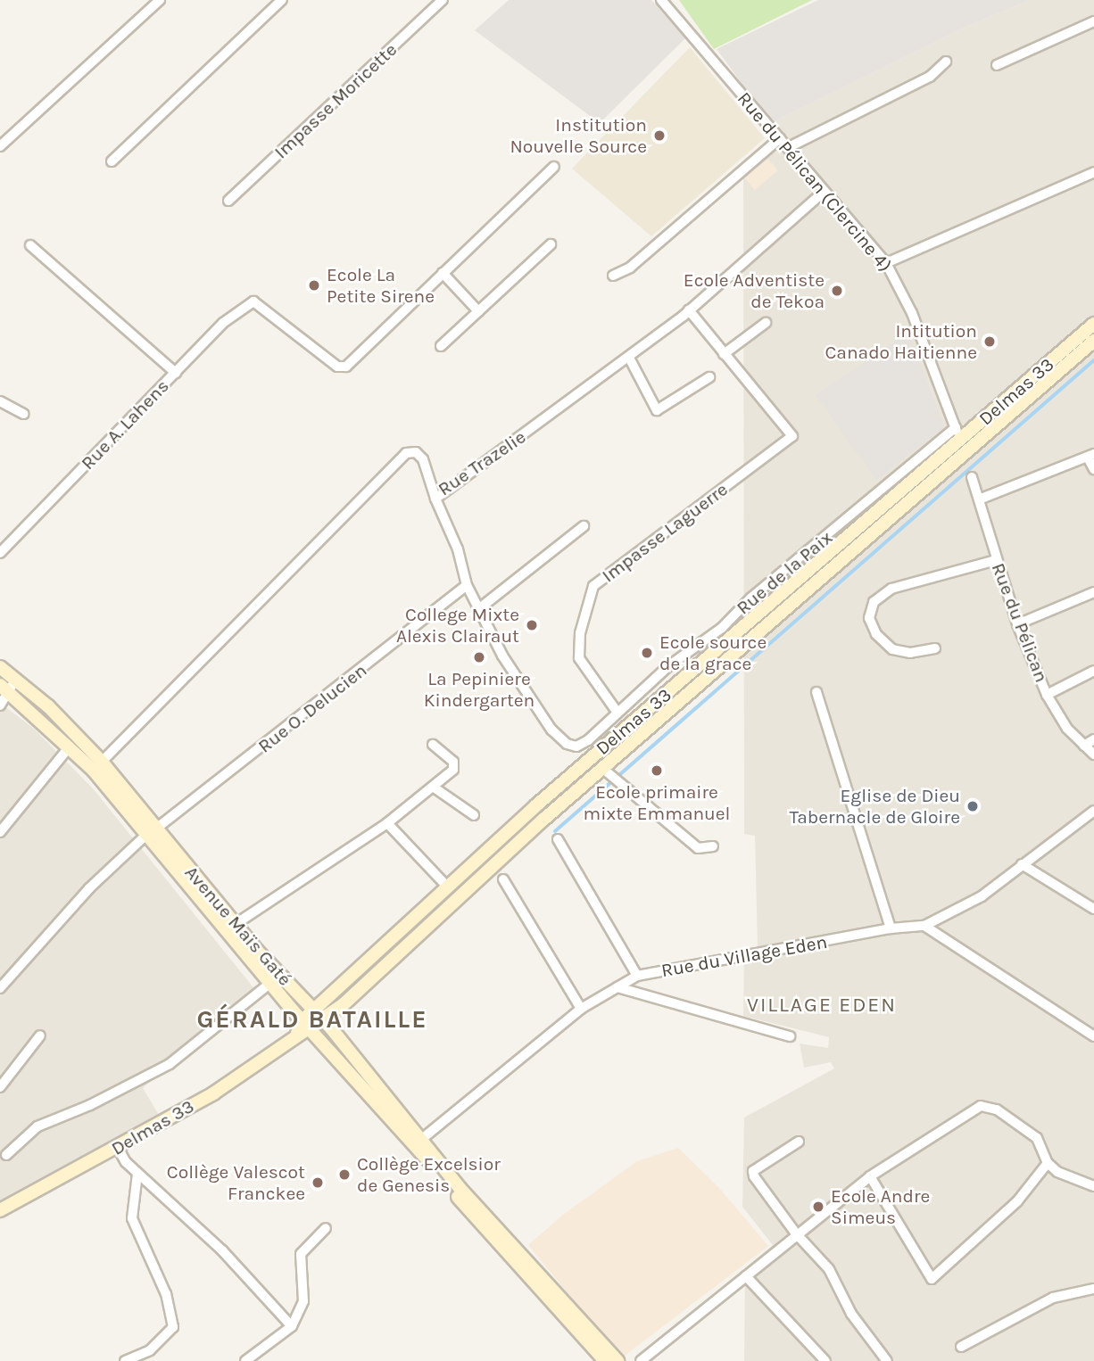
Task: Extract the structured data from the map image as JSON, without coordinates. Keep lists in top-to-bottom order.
{
  "streets": {
    "main road": ["Delmas 33", "Avenue Maïs Gaté"],
    "street": [
      "Impasse Moricette",
      "Rue du Pélican (Clercine 4)",
      "Rue A. Lahens",
      "Rue Trazelie",
      "Impasse Laguerre",
      "Rue de la Paix",
      "Rue du Pélican",
      "Rue O. Delucien",
      "Rue du Village Eden"
    ]
  },
  "crossings": [
    ["Rue du Pélican (Clercine 4)", "Delmas 33"],
    ["Rue du Pélican (Clercine 4)", "Rue Trazelie"],
    ["Rue du Pélican (Clercine 4)", "Rue de la Paix"],
    ["Delmas 33", "Rue de la Paix"],
    ["Delmas 33", "Avenue Maïs Gaté"],
    ["Rue Trazelie", "Rue de la Paix"],
    ["Rue Trazelie", "Avenue Maïs Gaté"],
    ["Impasse Laguerre", "Rue de la Paix"],
    ["Rue de la Paix", "Rue O. Delucien"],
    ["Rue O. Delucien", "Avenue Maïs Gaté"],
    ["Avenue Maïs Gaté", "Rue du Village Eden"]
  ],
  "districts": ["VILLAGE EDEN", "GÉRALD BATAILLE"],
  "places": [
    "Institution Nouvelle Source",
    "Ecole La Petite Sirene",
    "Ecole Adventiste de Tekoa",
    "Intitution Canado Haitienne",
    "College Mixte Alexis Clairaut",
    "Ecole source de la grace",
    "La Pepiniere Kindergarten",
    "Ecole primaire mixte Emmanuel",
    "Eglise de Dieu Tabernacle de Gloire",
    "Collège Excelsior de Genesis",
    "Collège Valescot Franckee",
    "Ecole Andre Simeus"
  ]
}
